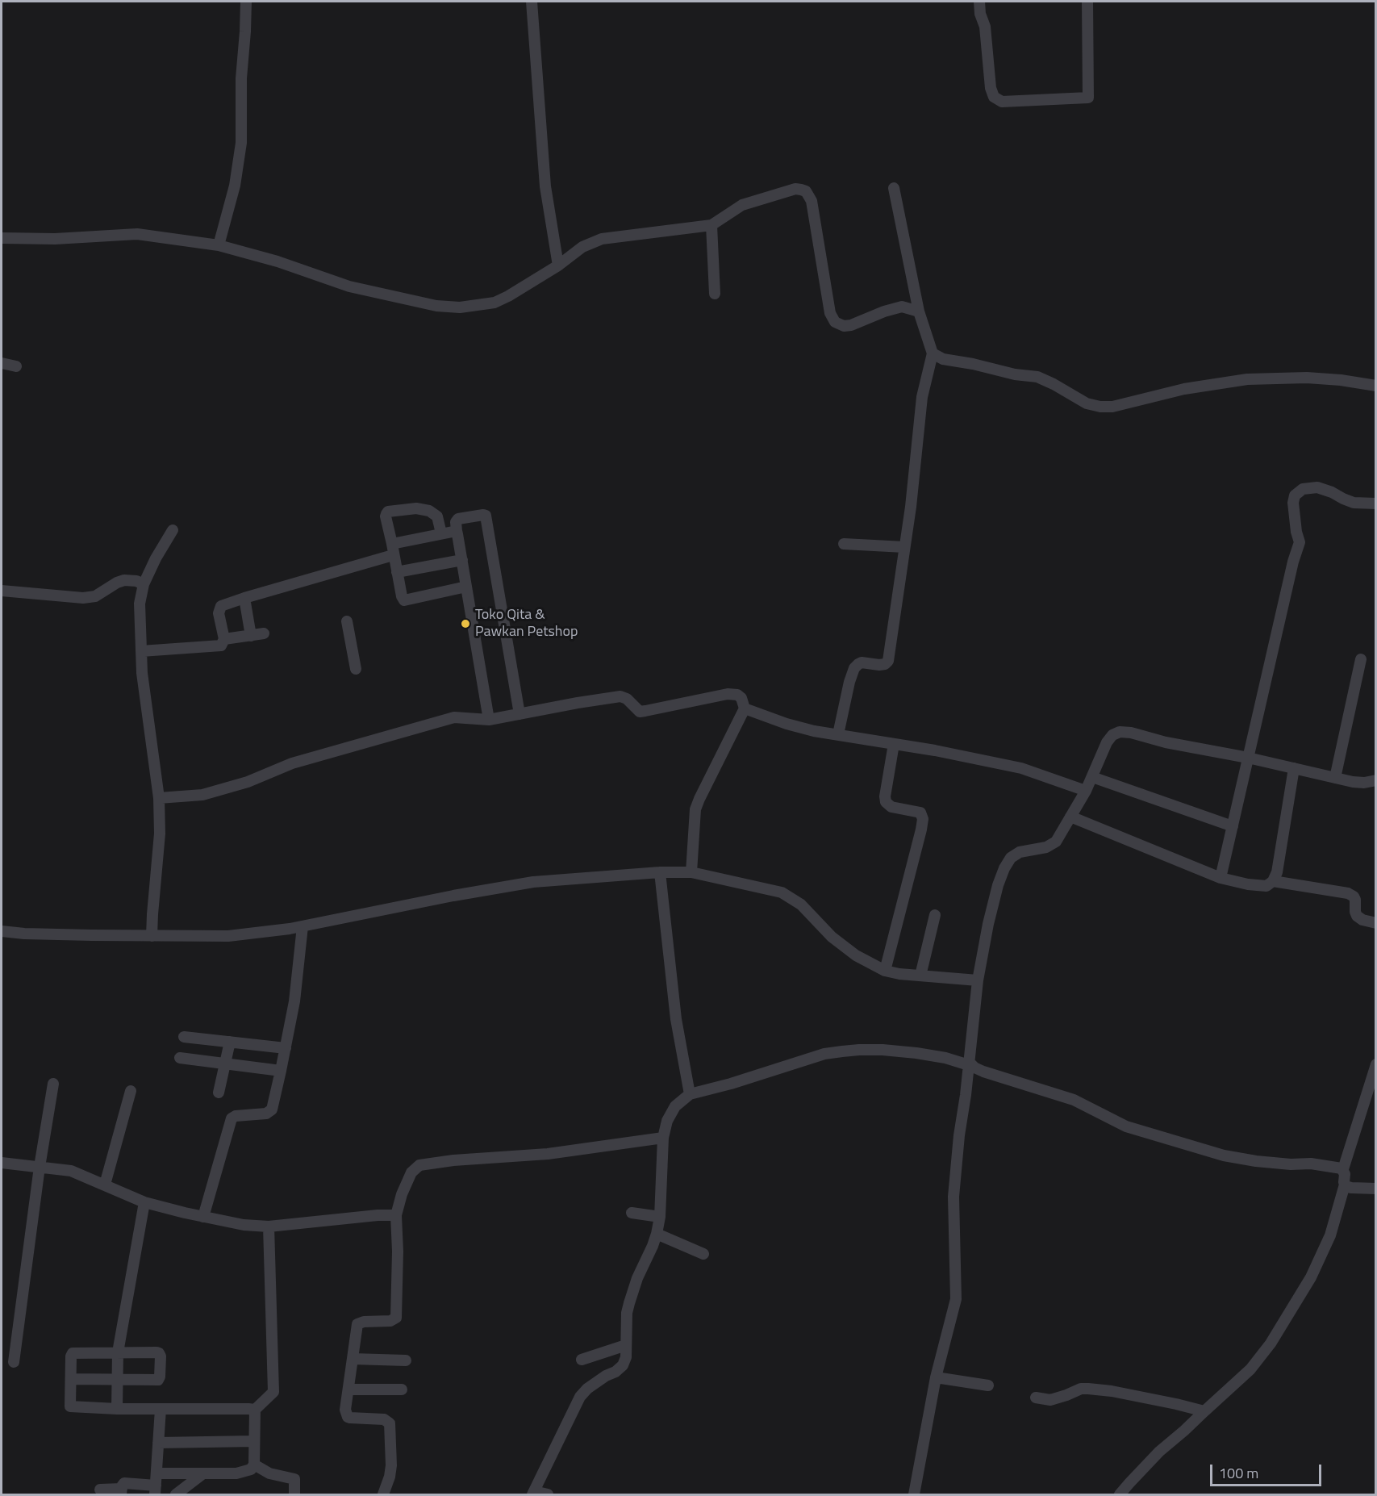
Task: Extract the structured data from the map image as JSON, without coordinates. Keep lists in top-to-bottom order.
{
  "places": ["Toko Qita & Pawkan Petshop"],
  "scale_bar": "100 m"
}
